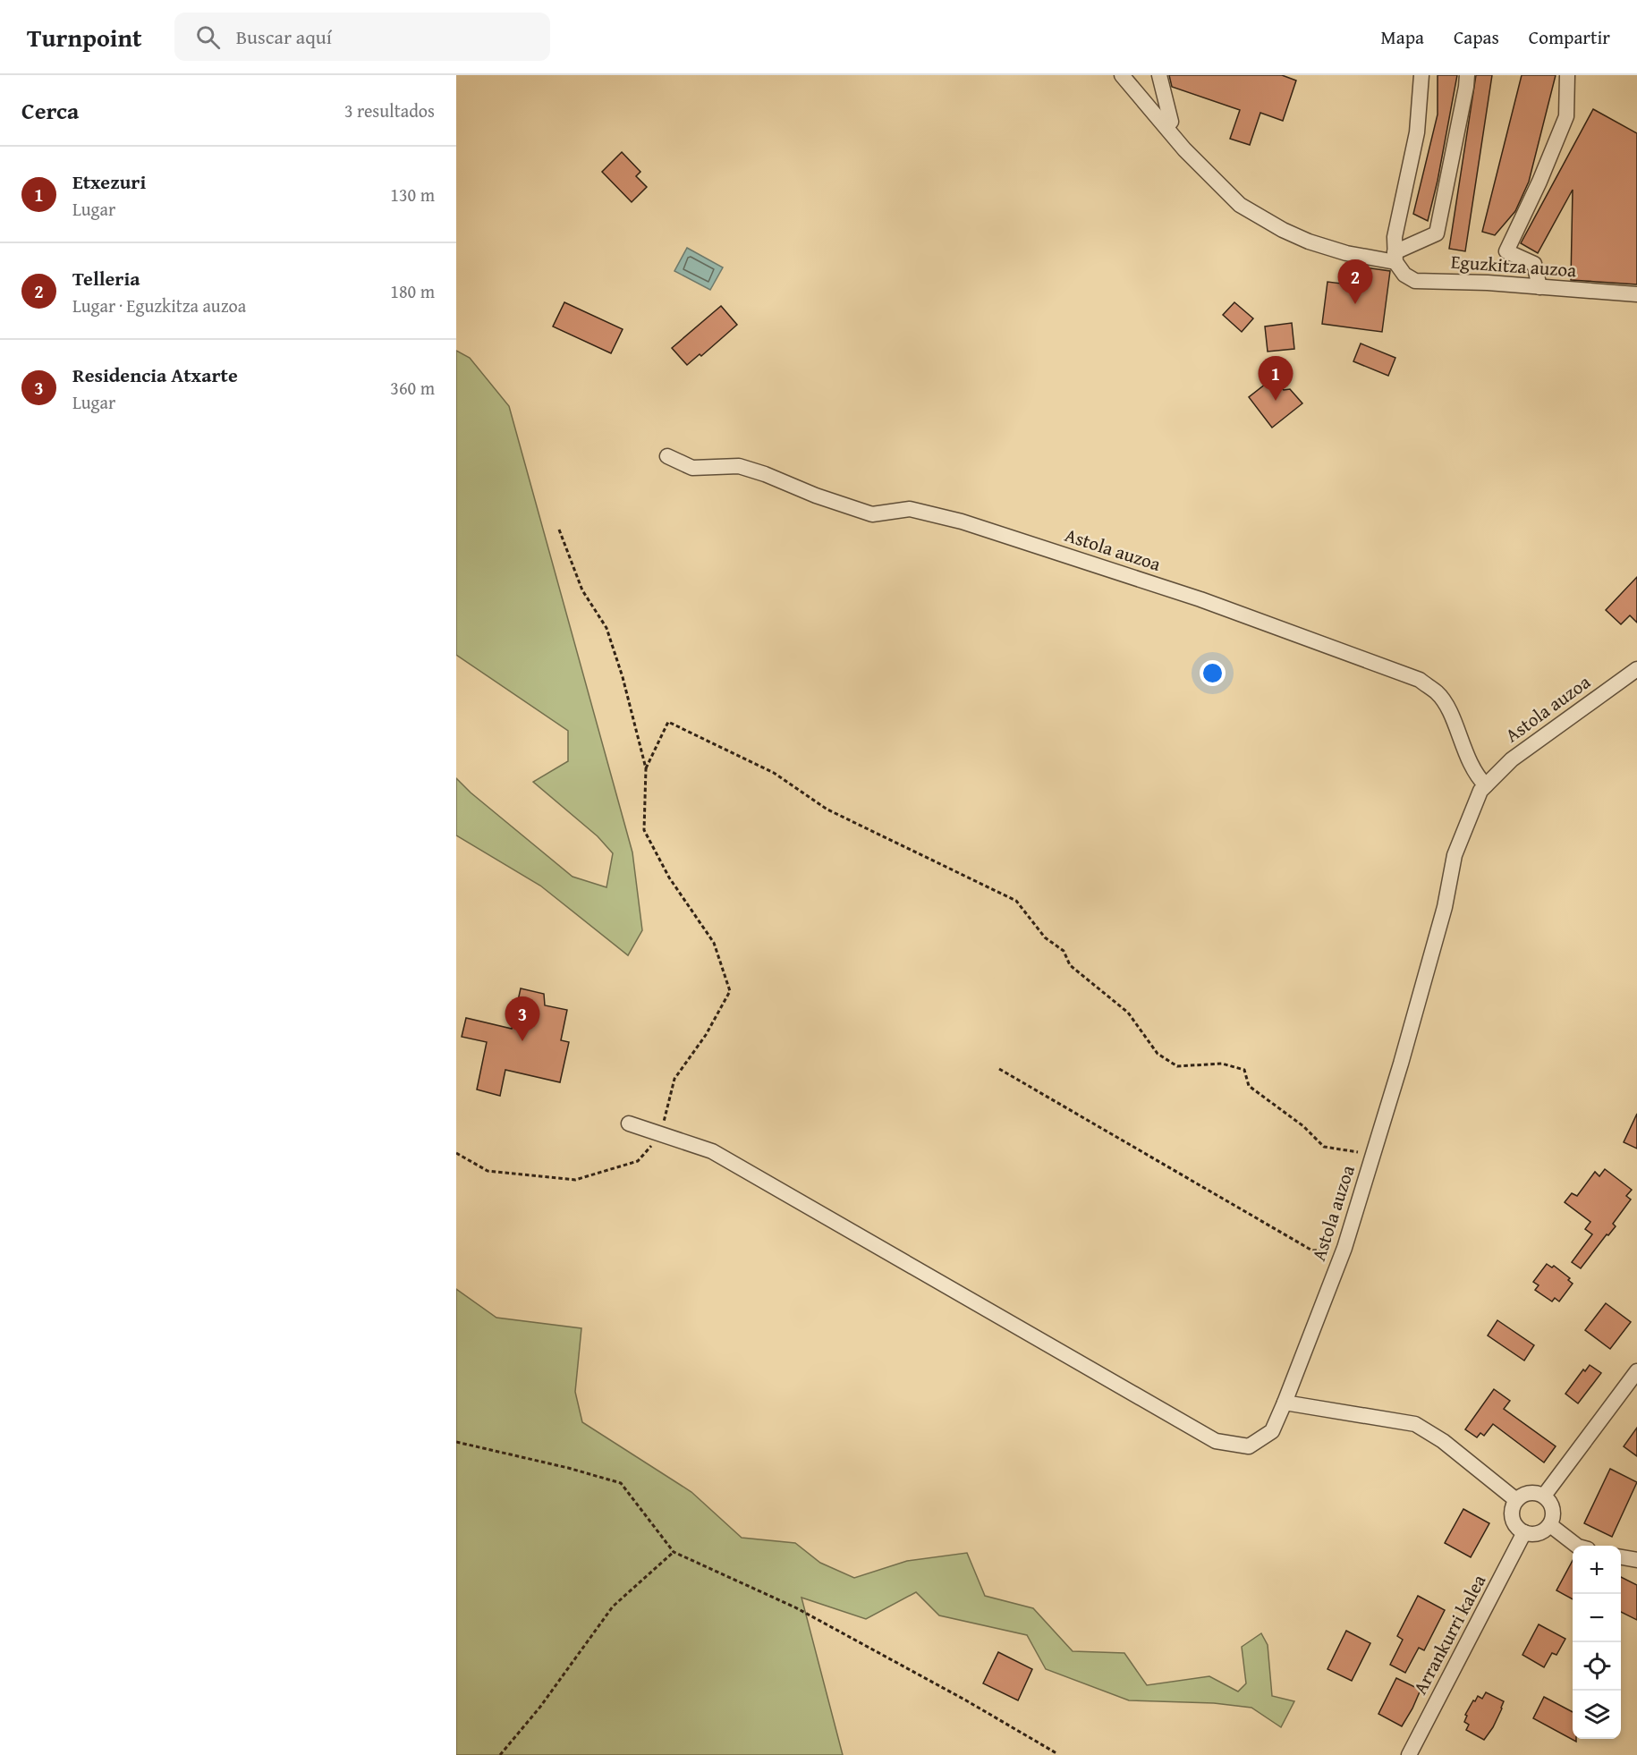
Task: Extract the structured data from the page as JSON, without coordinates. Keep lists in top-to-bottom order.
{
  "streets": {
    "street": ["Eguzkitza auzoa", "Astola auzoa", "Arrankurri kalea"]
  },
  "page": {
    "header": "Turnpoint",
    "search": "Buscar aquí",
    "nav": ["Mapa", "Capas", "Compartir"],
    "heading": ["Cerca", "3 resultados"],
    "list": [
      {
        "mark": "1",
        "name": "Etxezuri",
        "note": "Lugar",
        "value": "130 m"
      },
      {
        "mark": "2",
        "name": "Telleria",
        "note": "Lugar · Eguzkitza auzoa",
        "value": "180 m"
      },
      {
        "mark": "3",
        "name": "Residencia Atxarte",
        "note": "Lugar",
        "value": "360 m"
      }
    ],
    "pins": ["2", "1", "3"],
    "map_buttons": ["+", "−"]
  }
}
